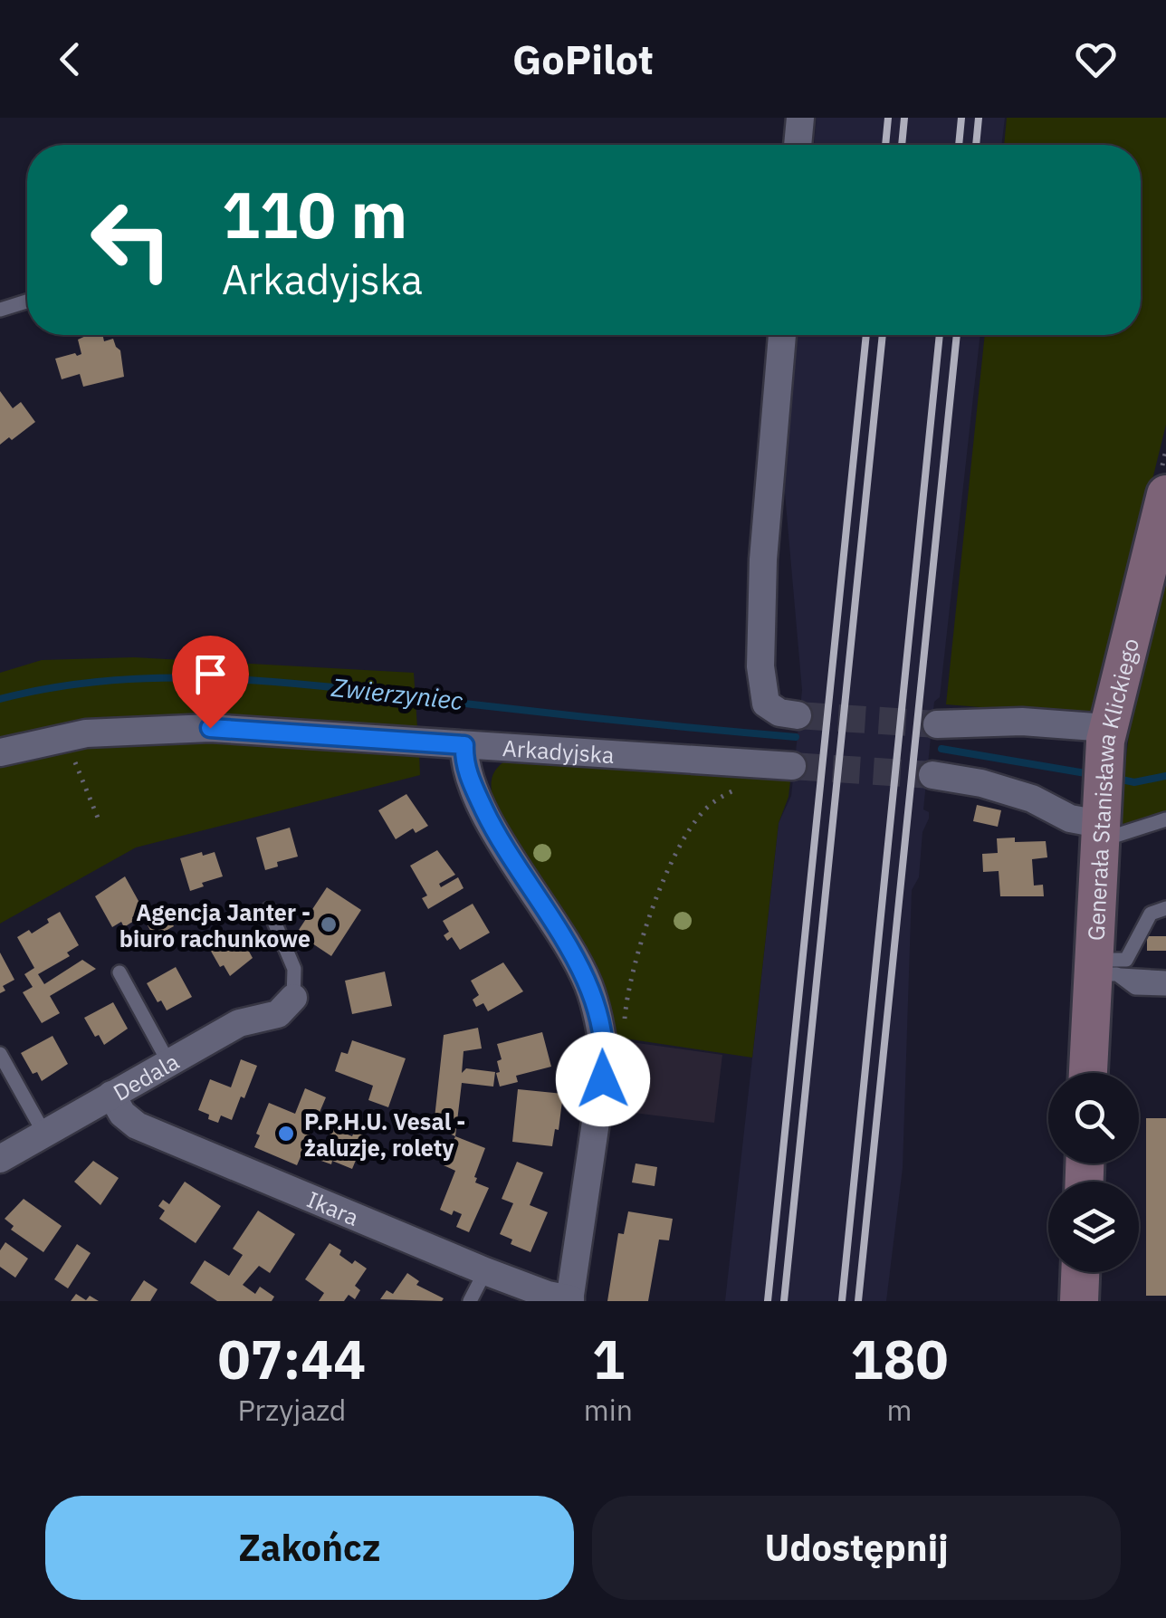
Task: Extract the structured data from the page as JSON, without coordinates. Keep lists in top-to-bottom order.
{
  "streets": {
    "street": [
      "Arkadyjska",
      "Generała Stanisława Klickiego",
      "Dedala",
      "Ikara"
    ]
  },
  "crossings": [
    ["Dedala", "Ikara"]
  ],
  "water": ["Zwierzyniec"],
  "places": ["Agencja Janter - biuro rachunkowe", "P.P.H.U. Vesal - żaluzje, rolety"],
  "page": {
    "header": "GoPilot",
    "turn": ["110 m", "Arkadyjska"],
    "eta": [
      "07:44",
      "Przyjazd",
      "1",
      "min",
      "180",
      "m"
    ],
    "buttons": ["Zakończ", "Udostępnij"]
  }
}
